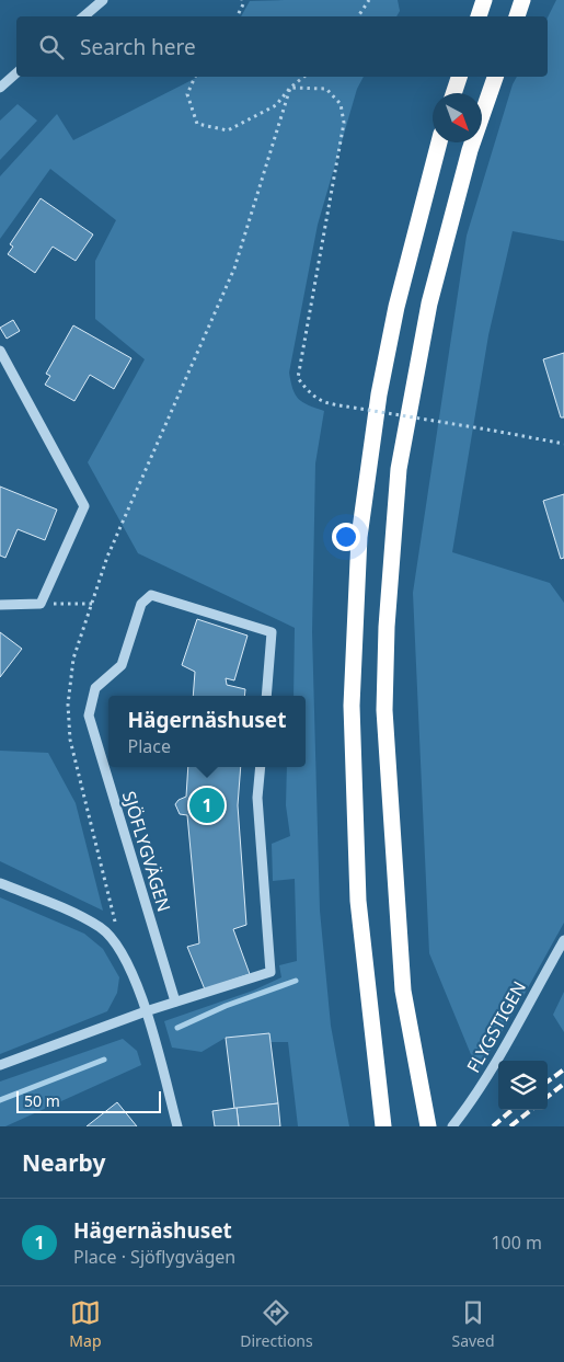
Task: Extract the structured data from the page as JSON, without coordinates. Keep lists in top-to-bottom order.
{
  "streets": {
    "street": ["SJÖFLYGVÄGEN", "FLYGSTIGEN"]
  },
  "scale_bar": "50 m",
  "north": "bottom right",
  "page": {
    "search": "Search here",
    "popup": ["Hägernäshuset", "Place"],
    "pins": "1",
    "scale": "50 m",
    "heading": "Nearby",
    "list": [
      {
        "mark": "1",
        "name": "Hägernäshuset",
        "note": "Place · Sjöflygvägen",
        "value": "100 m"
      }
    ],
    "nav": ["Map", "Directions", "Saved"]
  }
}
